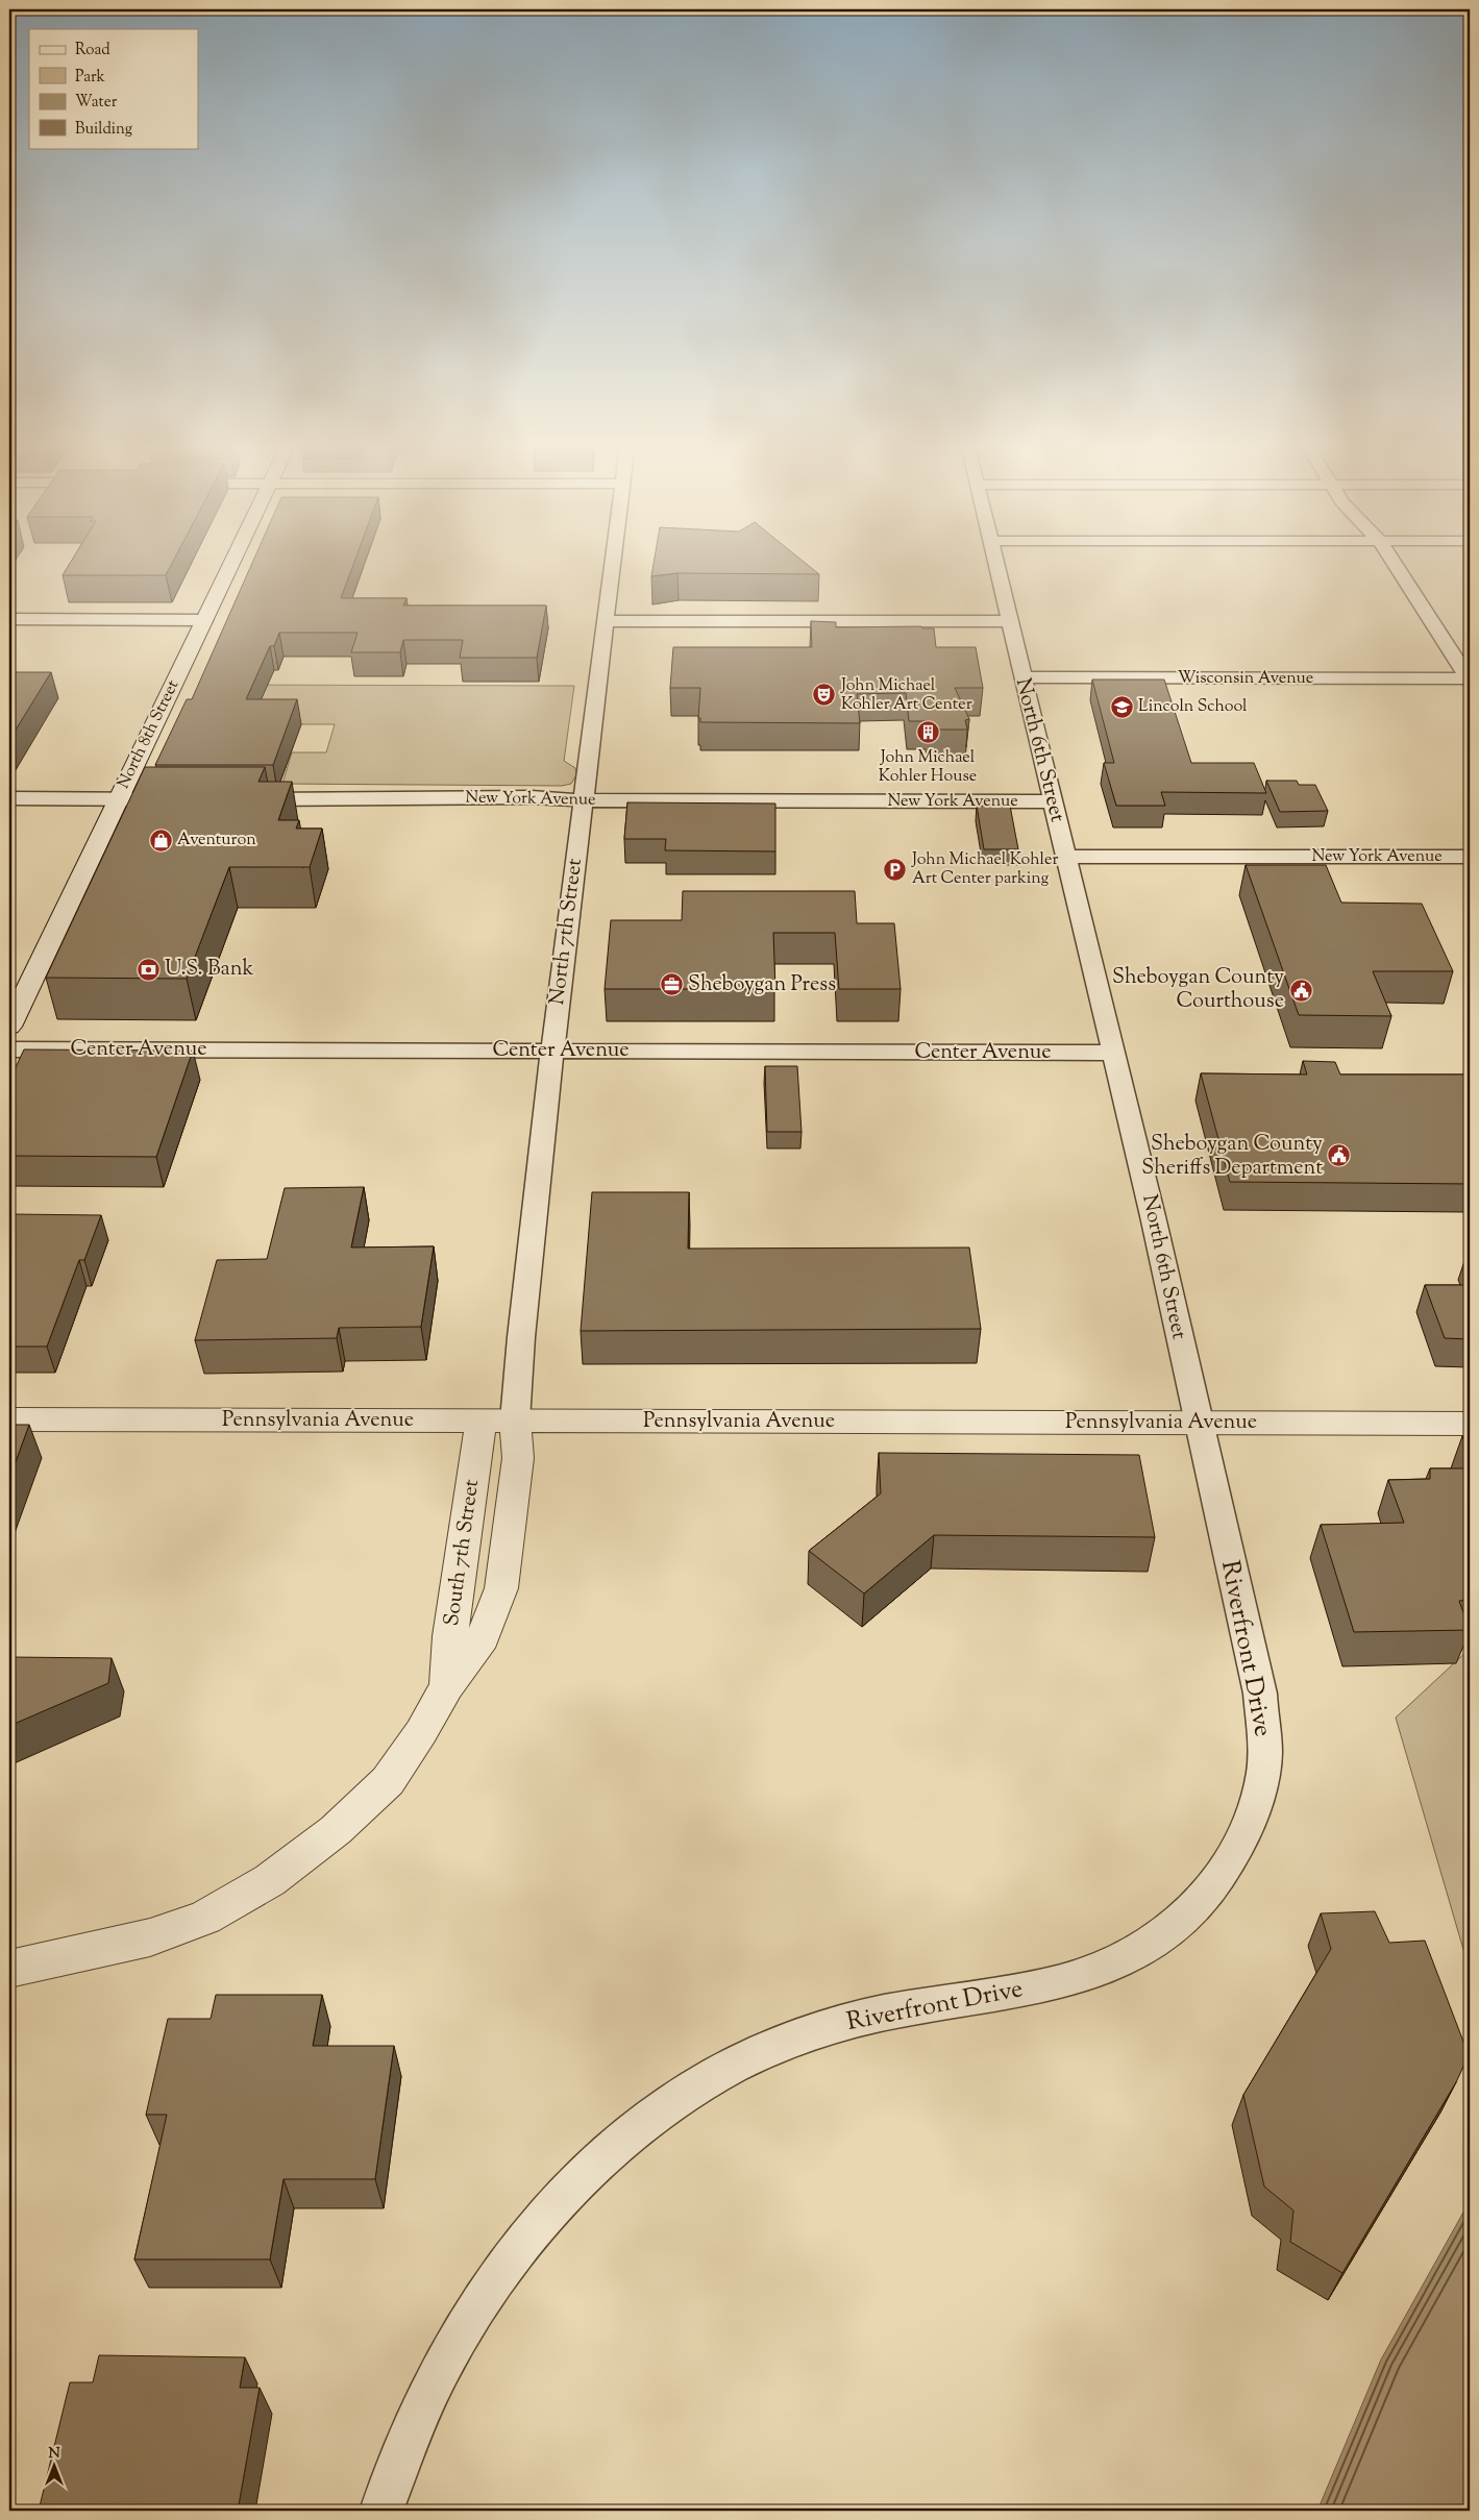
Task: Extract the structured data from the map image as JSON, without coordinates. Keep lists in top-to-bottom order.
{
  "streets": {
    "street": [
      "Wisconsin Avenue",
      "North 8th Street",
      "North 6th Street",
      "New York Avenue",
      "North 7th Street",
      "Center Avenue",
      "Pennsylvania Avenue",
      "South 7th Street",
      "Riverfront Drive"
    ]
  },
  "crossings": [
    ["Wisconsin Avenue", "North 6th Street"],
    ["North 6th Street", "New York Avenue"],
    ["North 6th Street", "Center Avenue"],
    ["North 6th Street", "Pennsylvania Avenue"],
    ["North 6th Street", "Riverfront Drive"],
    ["New York Avenue", "North 7th Street"],
    ["North 7th Street", "Center Avenue"],
    ["North 7th Street", "Pennsylvania Avenue"],
    ["North 7th Street", "South 7th Street"],
    ["Pennsylvania Avenue", "South 7th Street"],
    ["Pennsylvania Avenue", "Riverfront Drive"]
  ],
  "places": {
    "theatre": ["John Michael Kohler Art Center"],
    "school or university": ["Lincoln School"],
    "building": ["John Michael Kohler House"],
    "shop": ["Aventuron"],
    "parking": ["John Michael Kohler Art Center parking"],
    "bank": ["U.S. Bank"],
    "office": ["Sheboygan Press"],
    "public building": ["Sheboygan County Courthouse", "Sheboygan County Sheriffs Department"]
  },
  "legend": [
    "Road",
    "Park",
    "Water",
    "Building"
  ],
  "north": "top"
}
